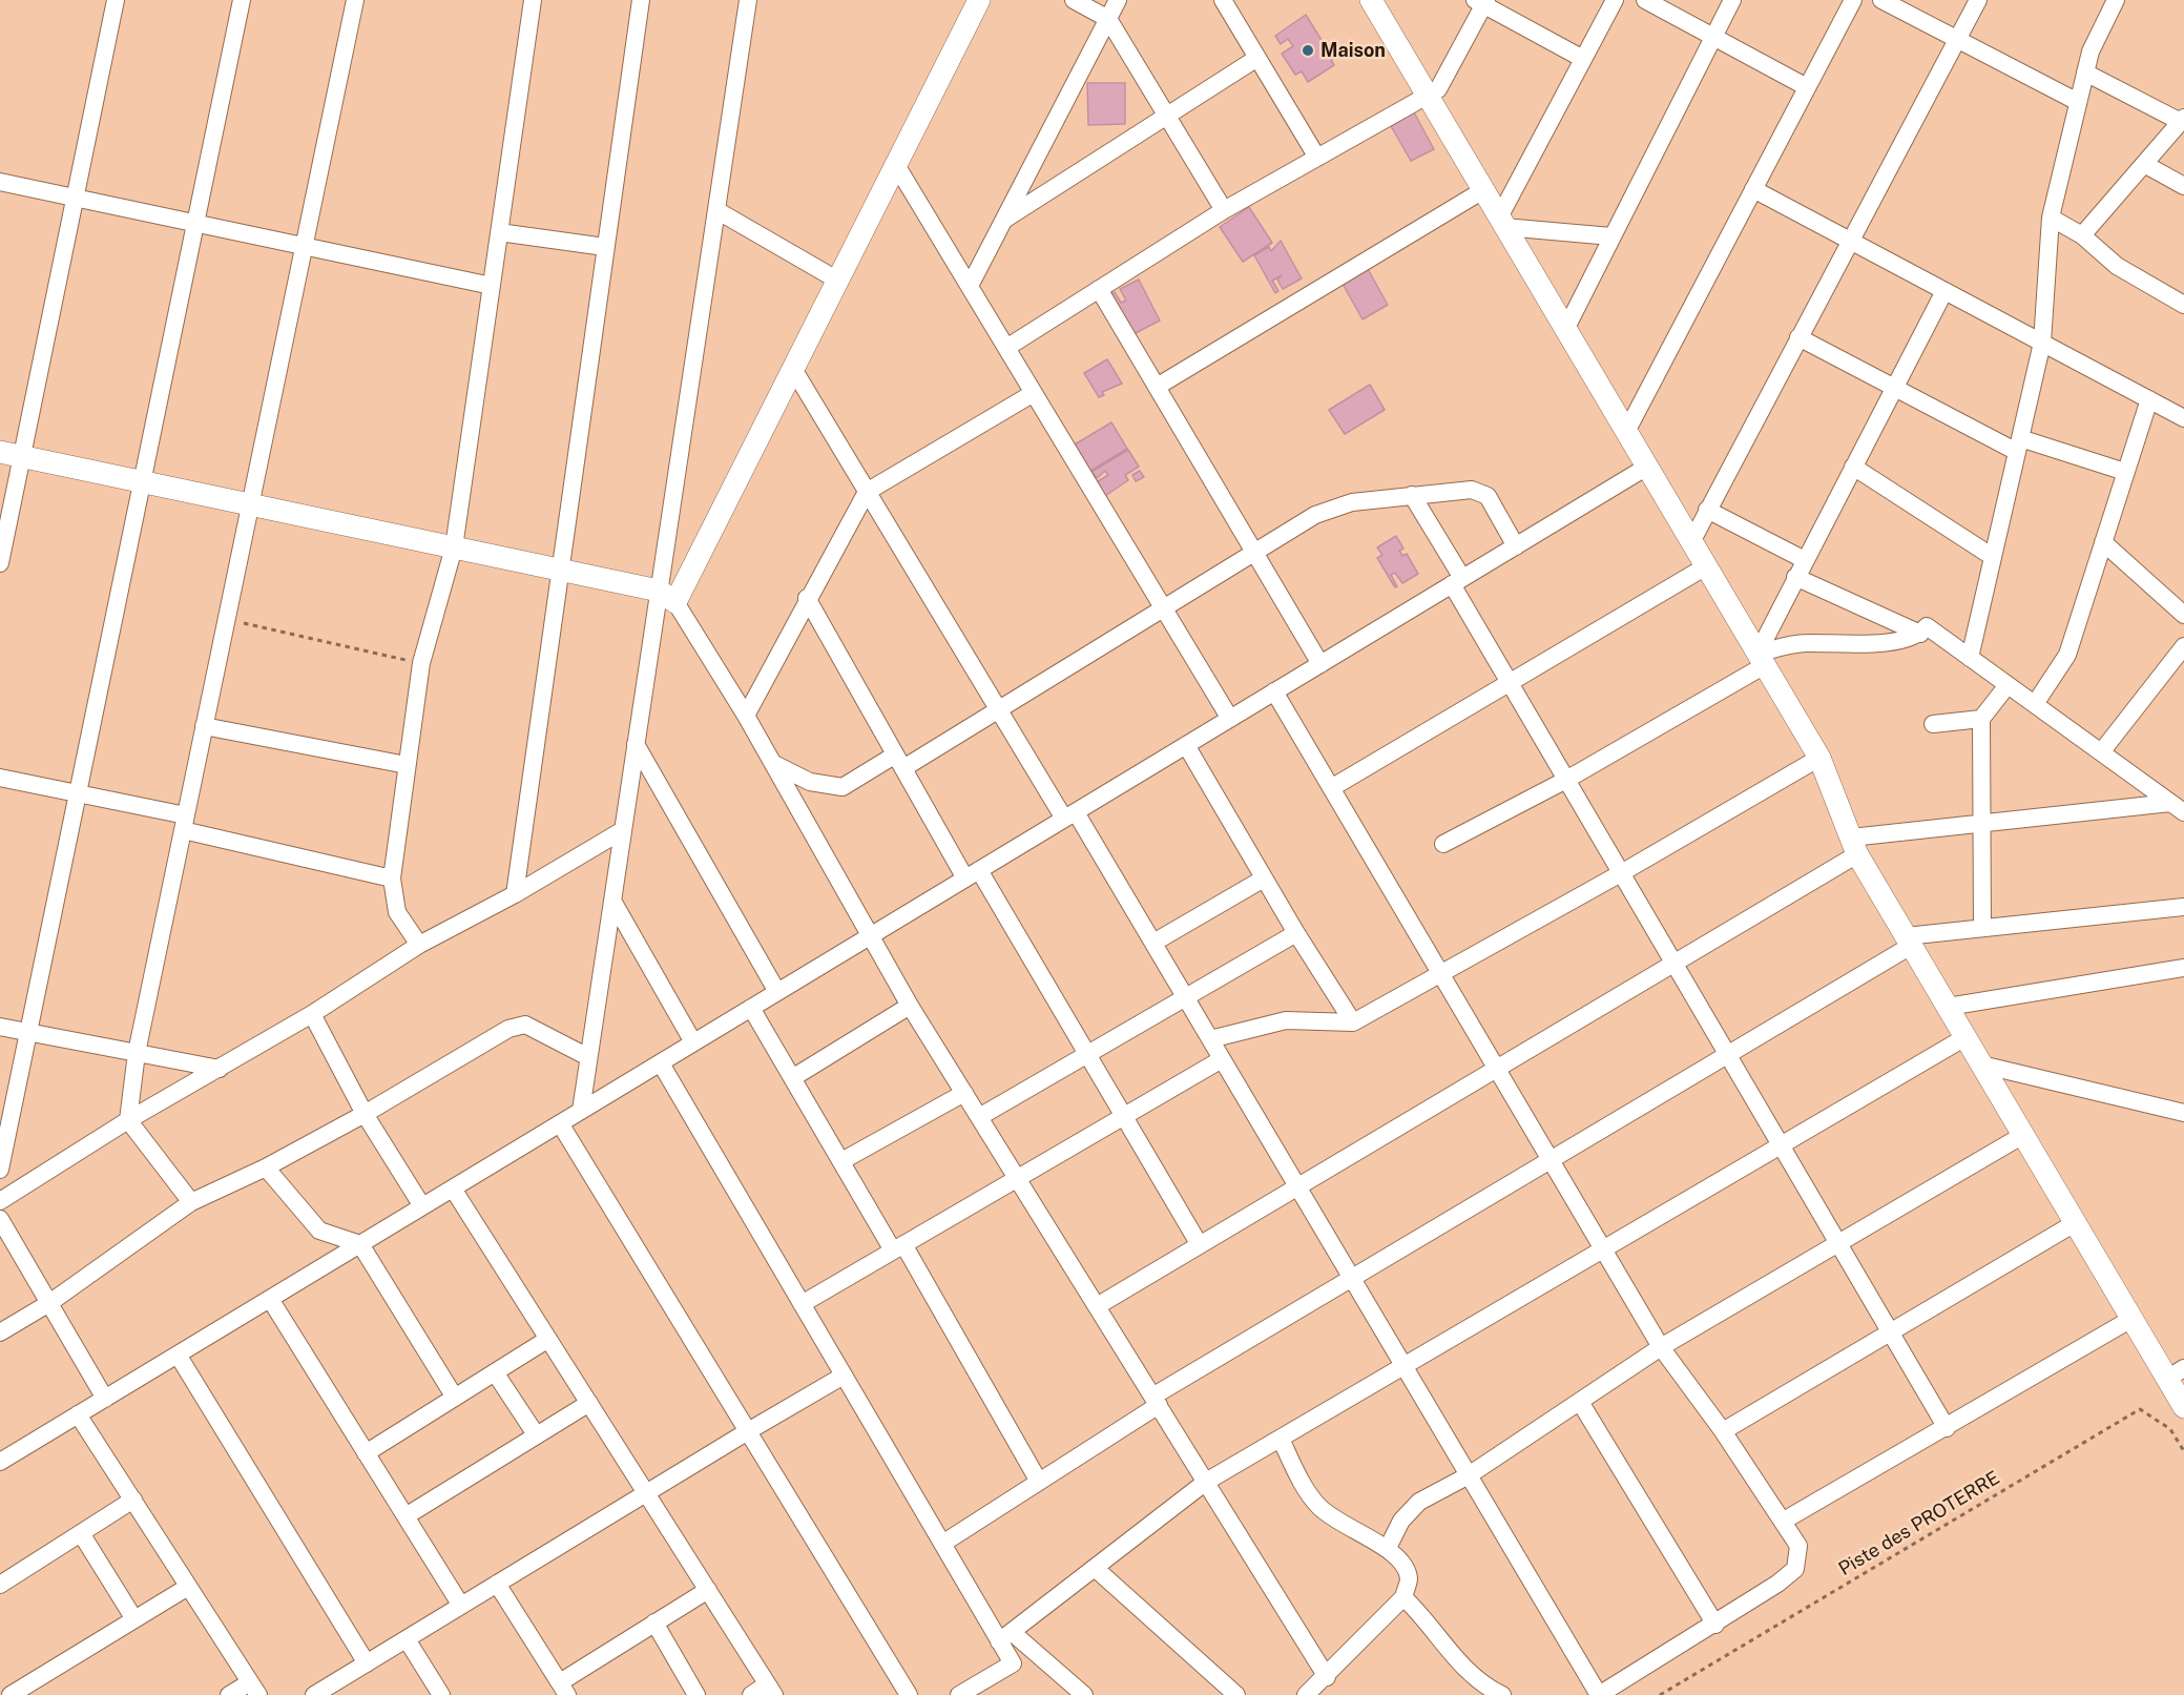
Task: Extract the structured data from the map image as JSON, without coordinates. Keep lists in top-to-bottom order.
{
  "streets": {
    "path": ["Piste des PROTERRE"]
  },
  "places": ["Maison"]
}
